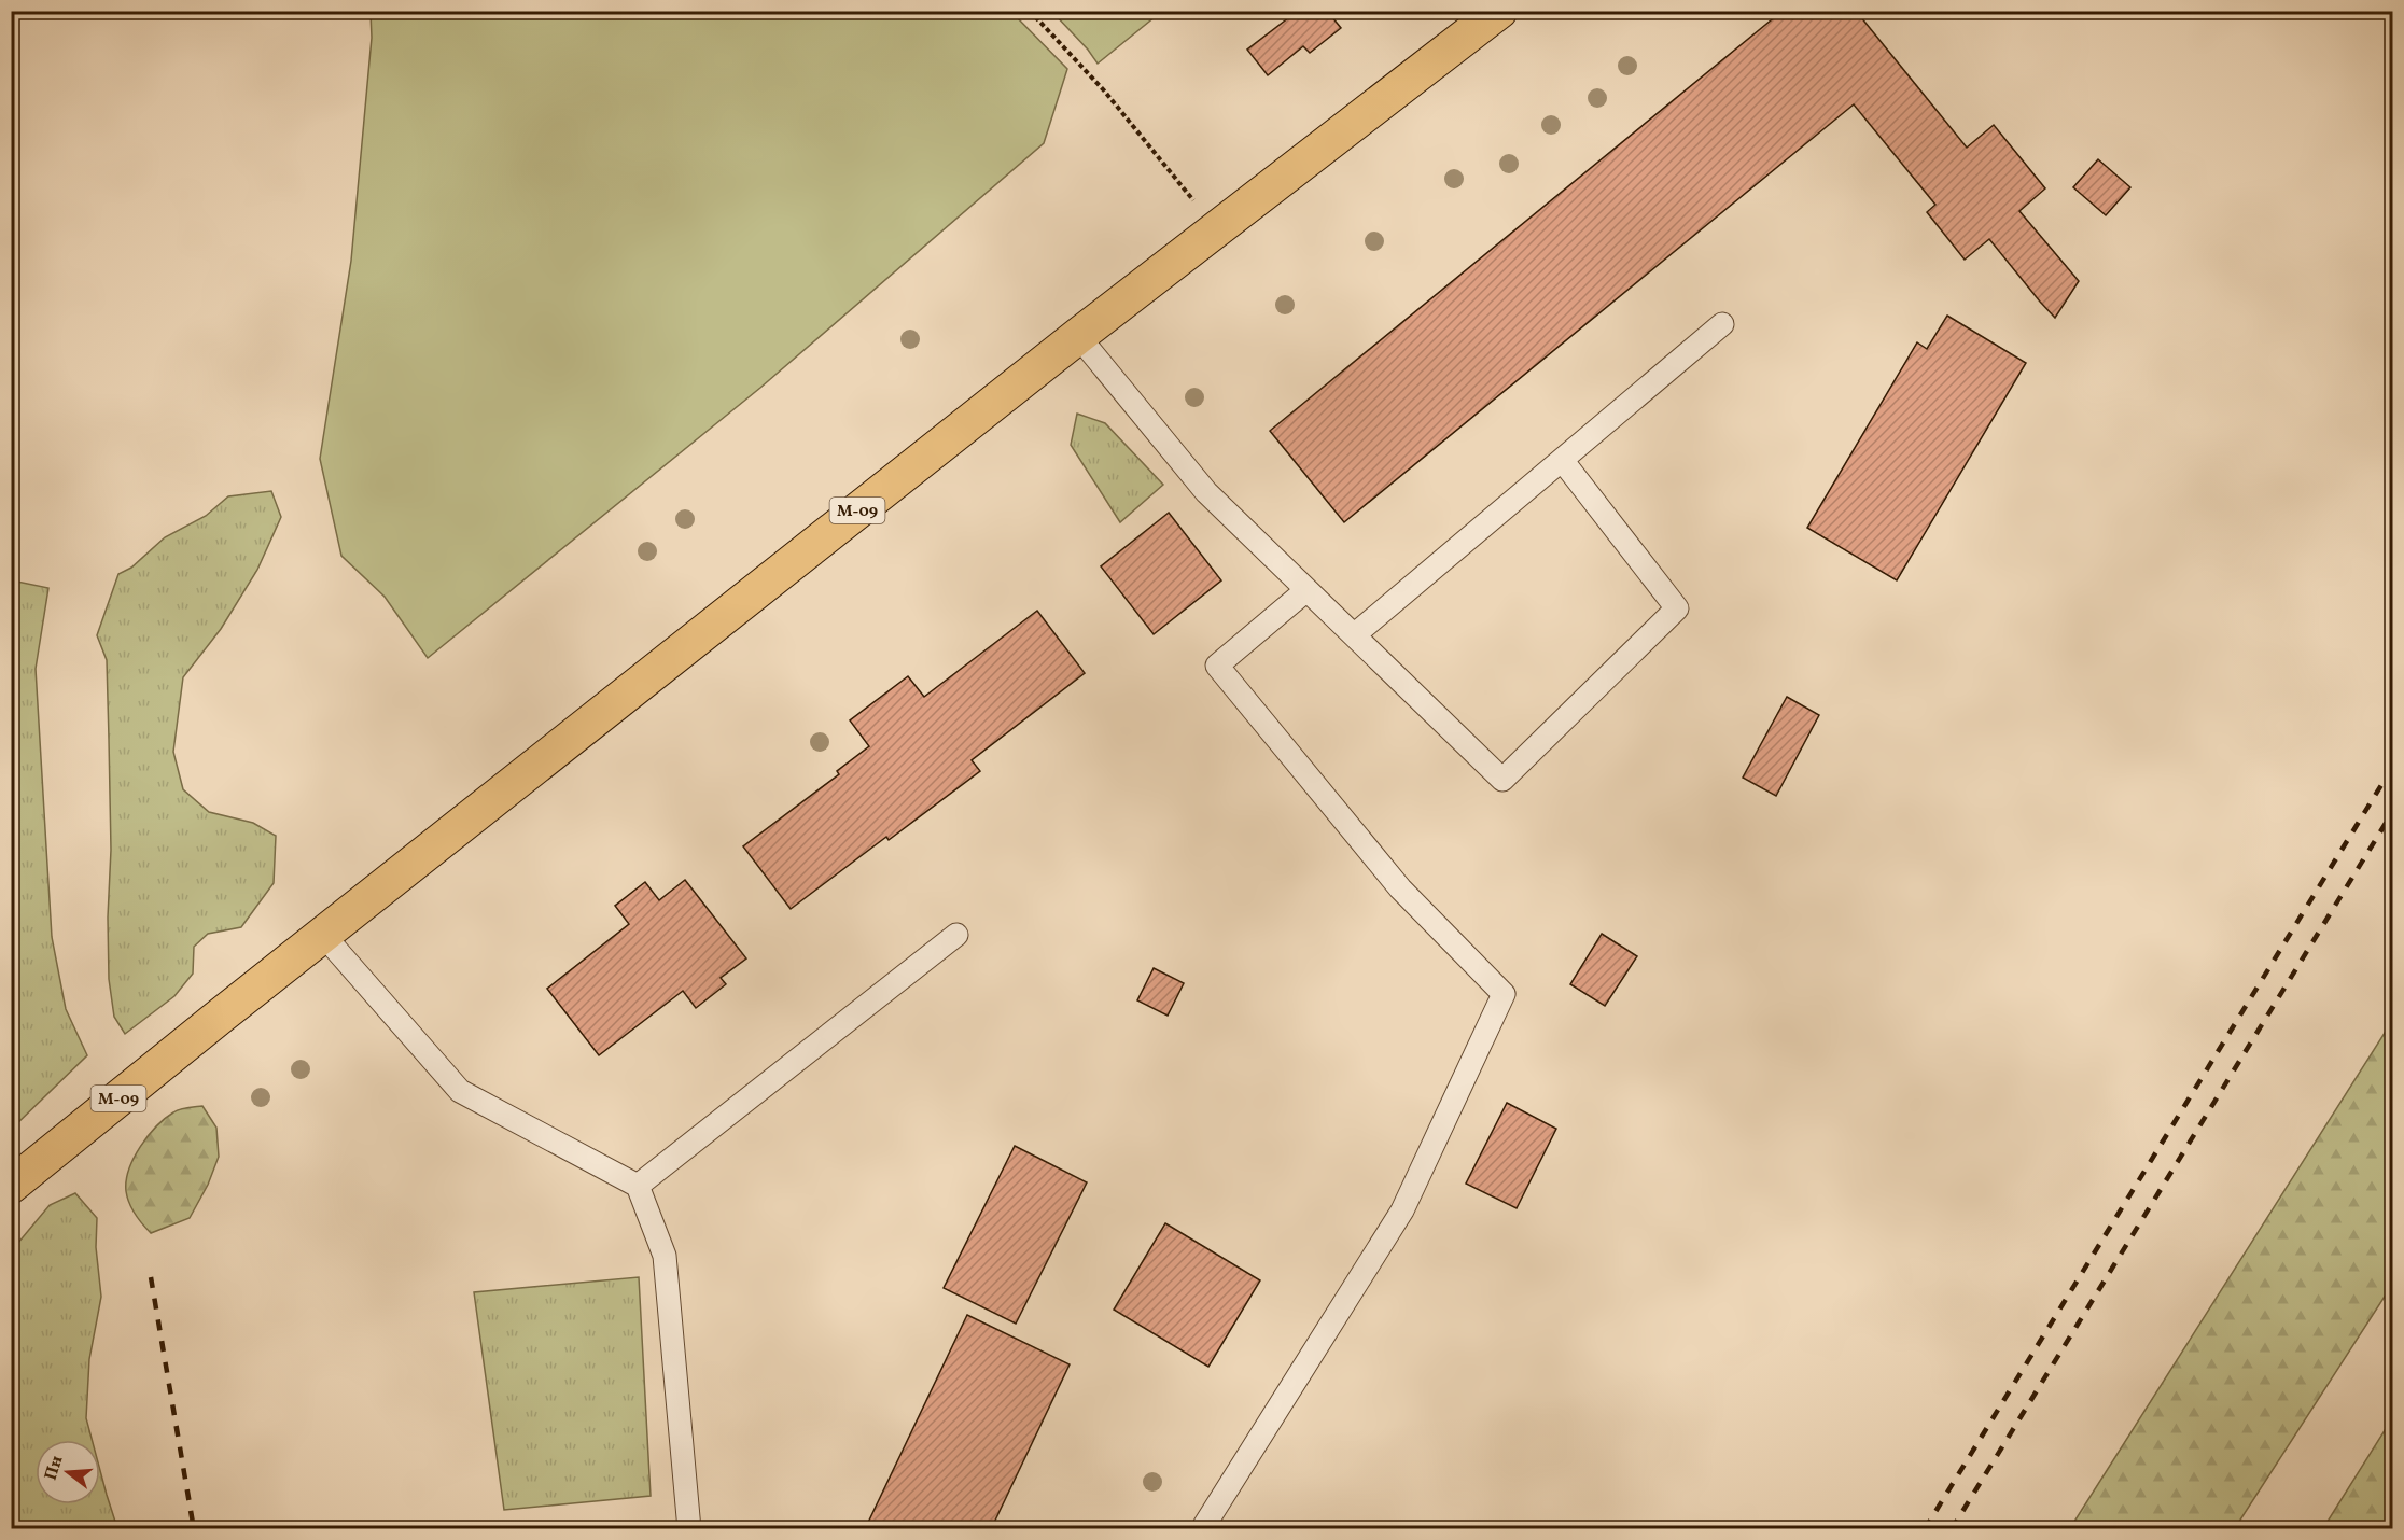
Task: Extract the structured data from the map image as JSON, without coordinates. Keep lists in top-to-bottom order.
{
  "streets": {
    "highway": ["М-09"]
  },
  "north": "left"
}
